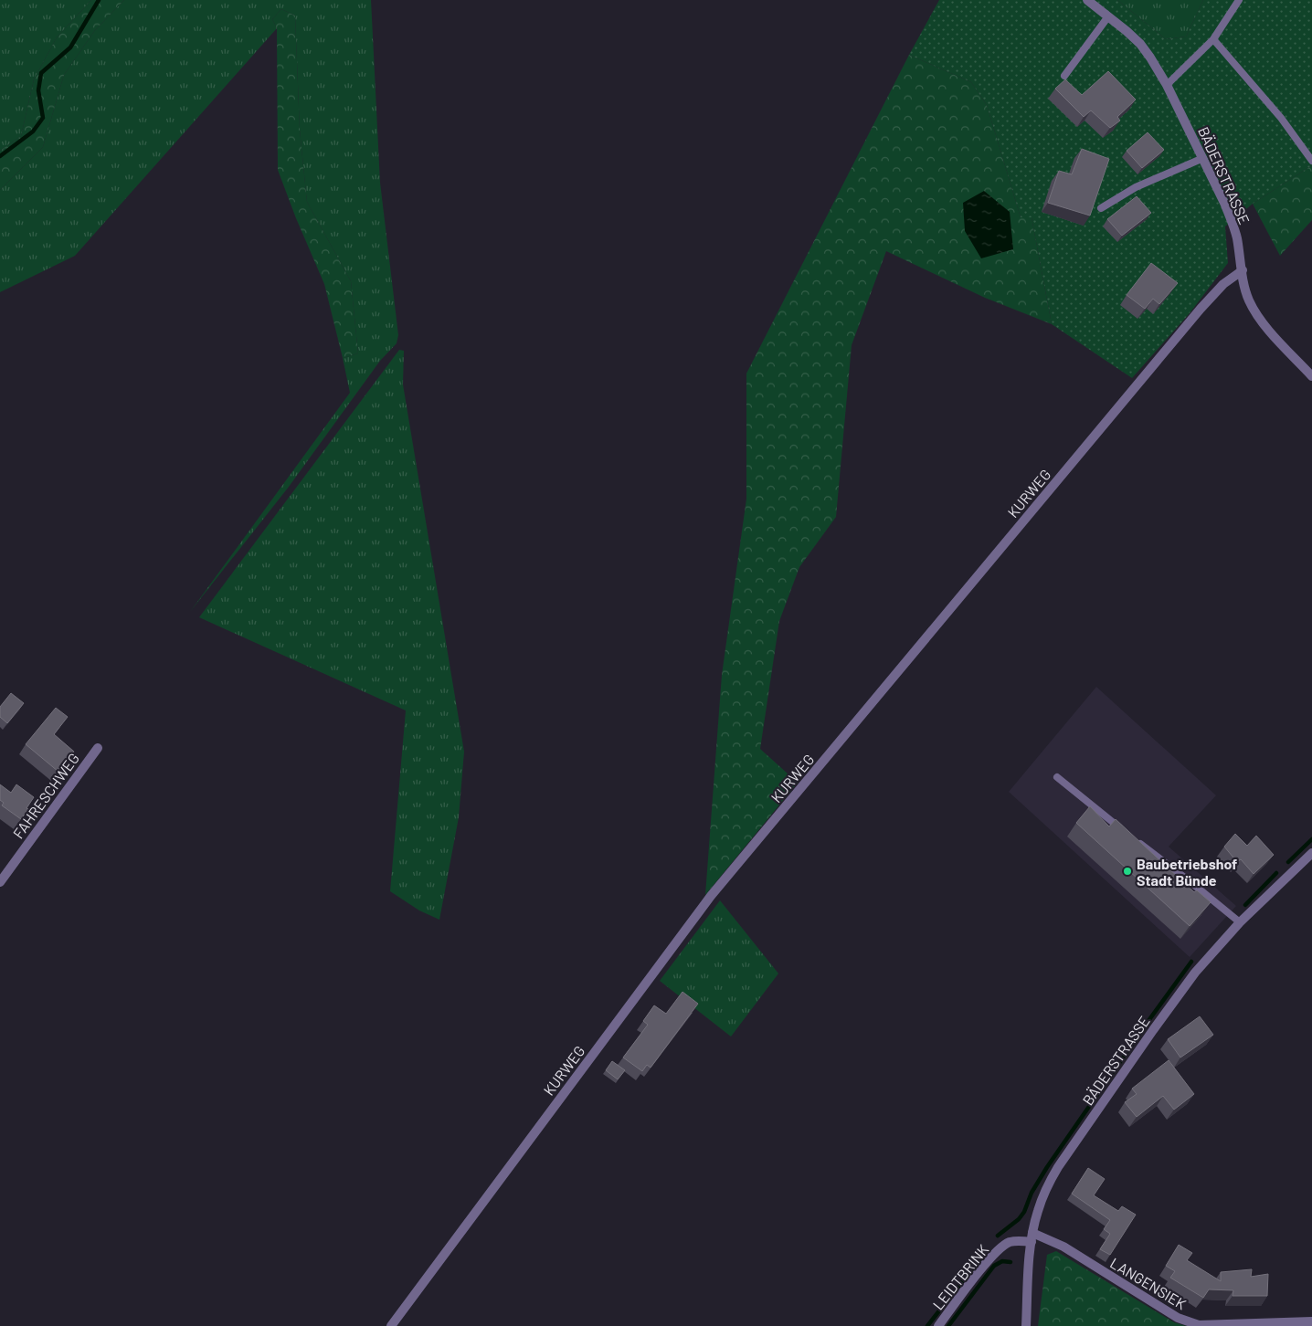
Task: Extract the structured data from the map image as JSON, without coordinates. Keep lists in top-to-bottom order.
{
  "streets": {
    "street": [
      "BÄDERSTRASSE",
      "KURWEG",
      "FAHRESCHWEG",
      "LEIDTBRINK",
      "LANGENSIEK"
    ]
  },
  "crossings": [
    ["BÄDERSTRASSE", "KURWEG"],
    ["BÄDERSTRASSE", "LEIDTBRINK"],
    ["BÄDERSTRASSE", "LANGENSIEK"],
    ["LEIDTBRINK", "LANGENSIEK"]
  ],
  "places": ["Baubetriebshof Stadt Bünde"]
}
